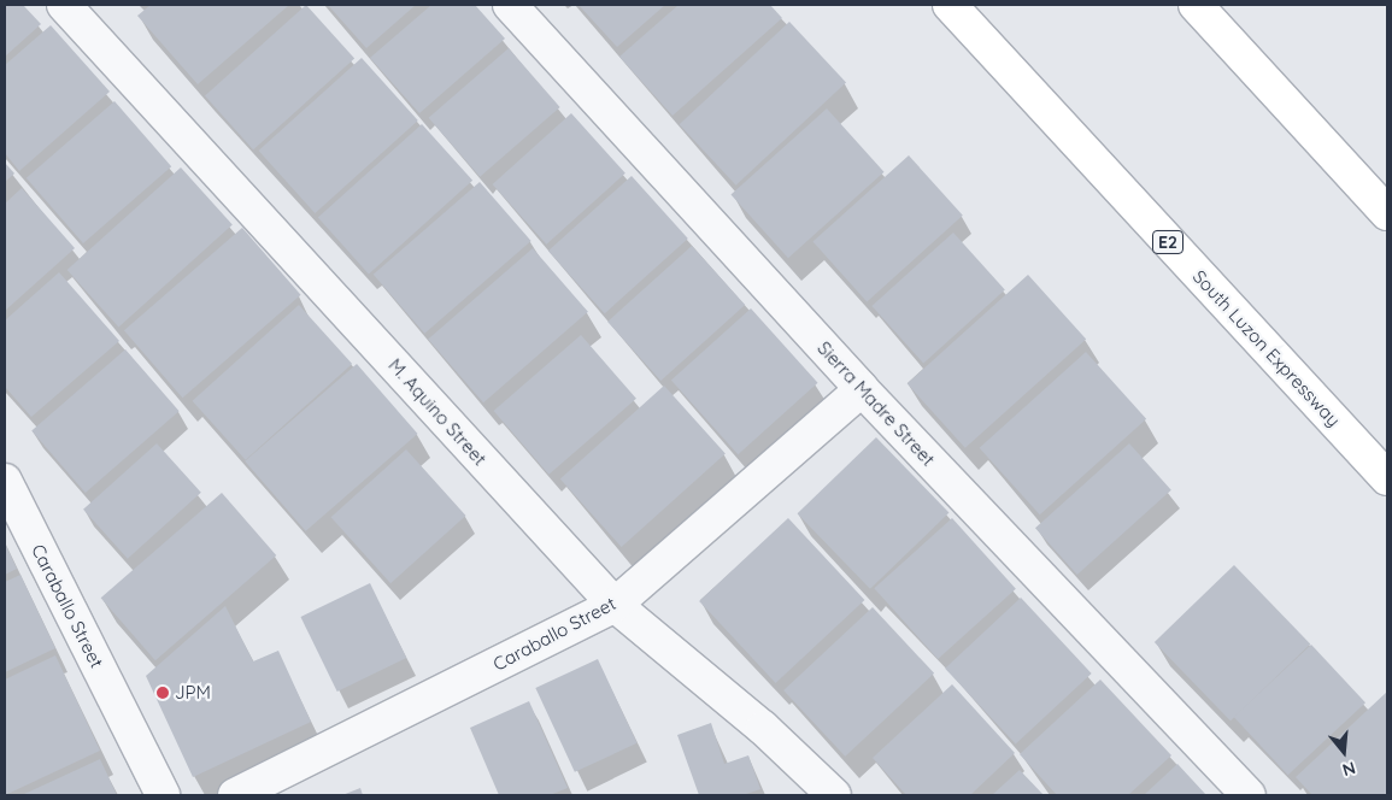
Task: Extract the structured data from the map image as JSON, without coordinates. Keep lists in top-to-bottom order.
{
  "streets": {
    "highway": ["E2", "South Luzon Expressway"],
    "street": ["Sierra Madre Street", "M. Aquino Street", "Caraballo Street"]
  },
  "crossings": [
    ["Sierra Madre Street", "Caraballo Street"],
    ["M. Aquino Street", "Caraballo Street"]
  ],
  "places": ["JPM"],
  "north": "bottom"
}
